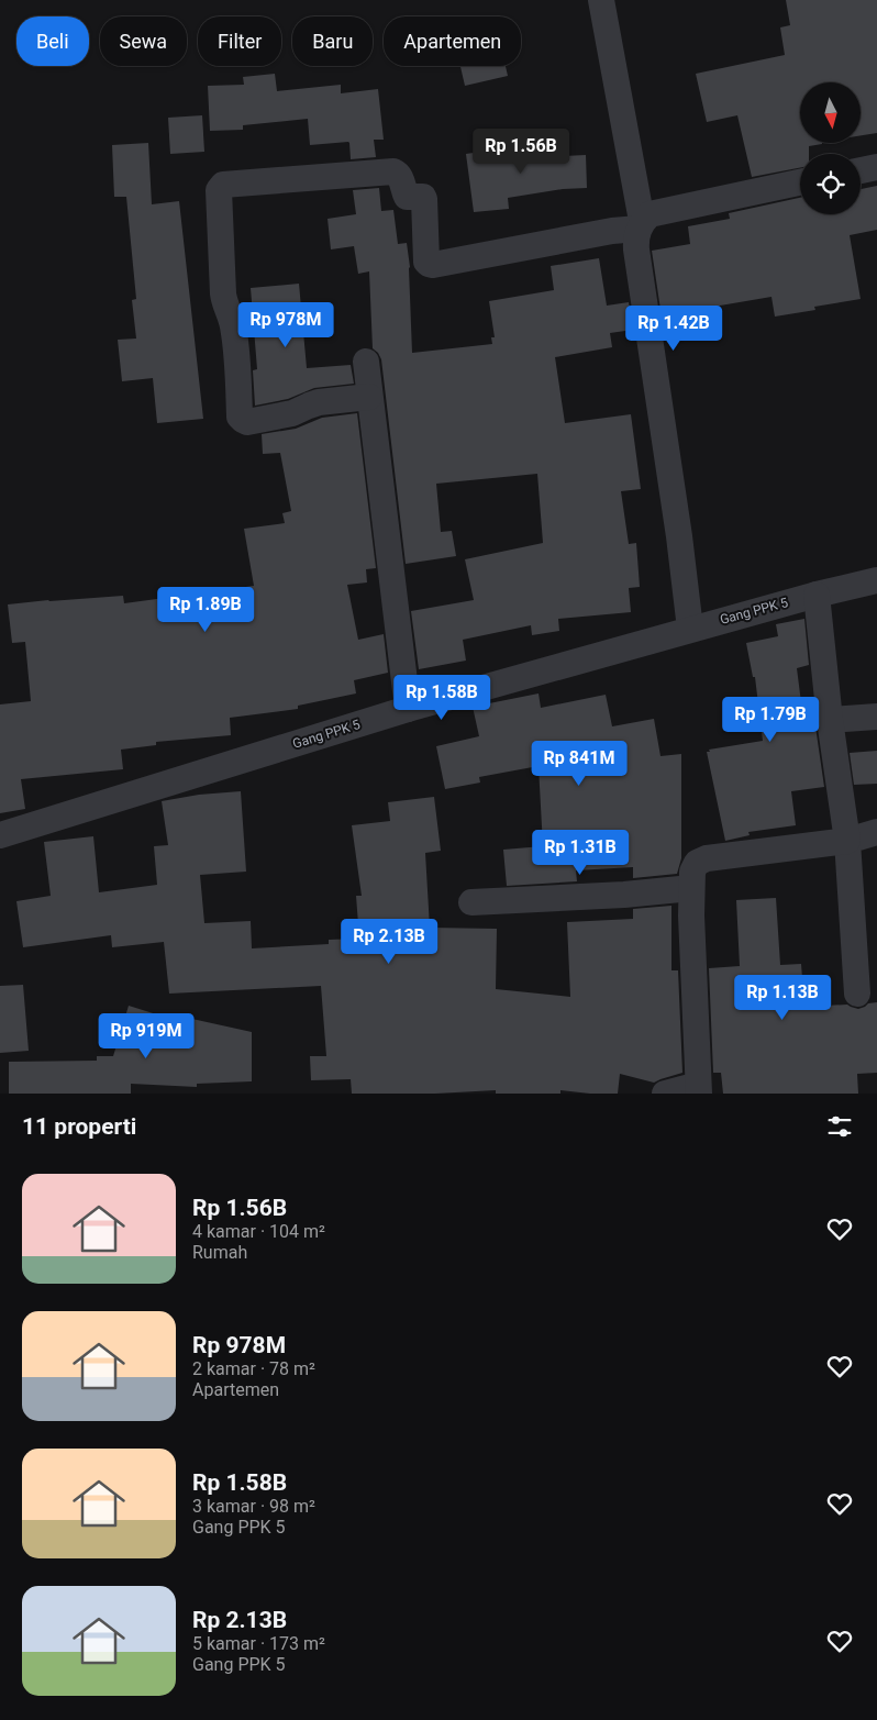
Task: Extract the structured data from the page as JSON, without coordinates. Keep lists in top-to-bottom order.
{
  "streets": {
    "street": ["Gang PPK 5"]
  },
  "north": "bottom",
  "page": {
    "chip": [
      "Beli",
      "Sewa",
      "Filter",
      "Baru",
      "Apartemen"
    ],
    "price": [
      "Rp 1.56B",
      "Rp 978M",
      "Rp 1.42B",
      "Rp 1.89B",
      "Rp 1.58B",
      "Rp 1.79B",
      "Rp 841M",
      "Rp 1.31B",
      "Rp 2.13B",
      "Rp 1.13B",
      "Rp 919M"
    ],
    "heading": "11 properti",
    "list": [
      {
        "name": "Rp 1.56B",
        "note": "4 kamar · 104 m² · Rumah"
      },
      {
        "name": "Rp 978M",
        "note": "2 kamar · 78 m² · Apartemen"
      },
      {
        "name": "Rp 1.58B",
        "note": "3 kamar · 98 m² · Gang PPK 5"
      },
      {
        "name": "Rp 2.13B",
        "note": "5 kamar · 173 m² · Gang PPK 5"
      }
    ]
  }
}
